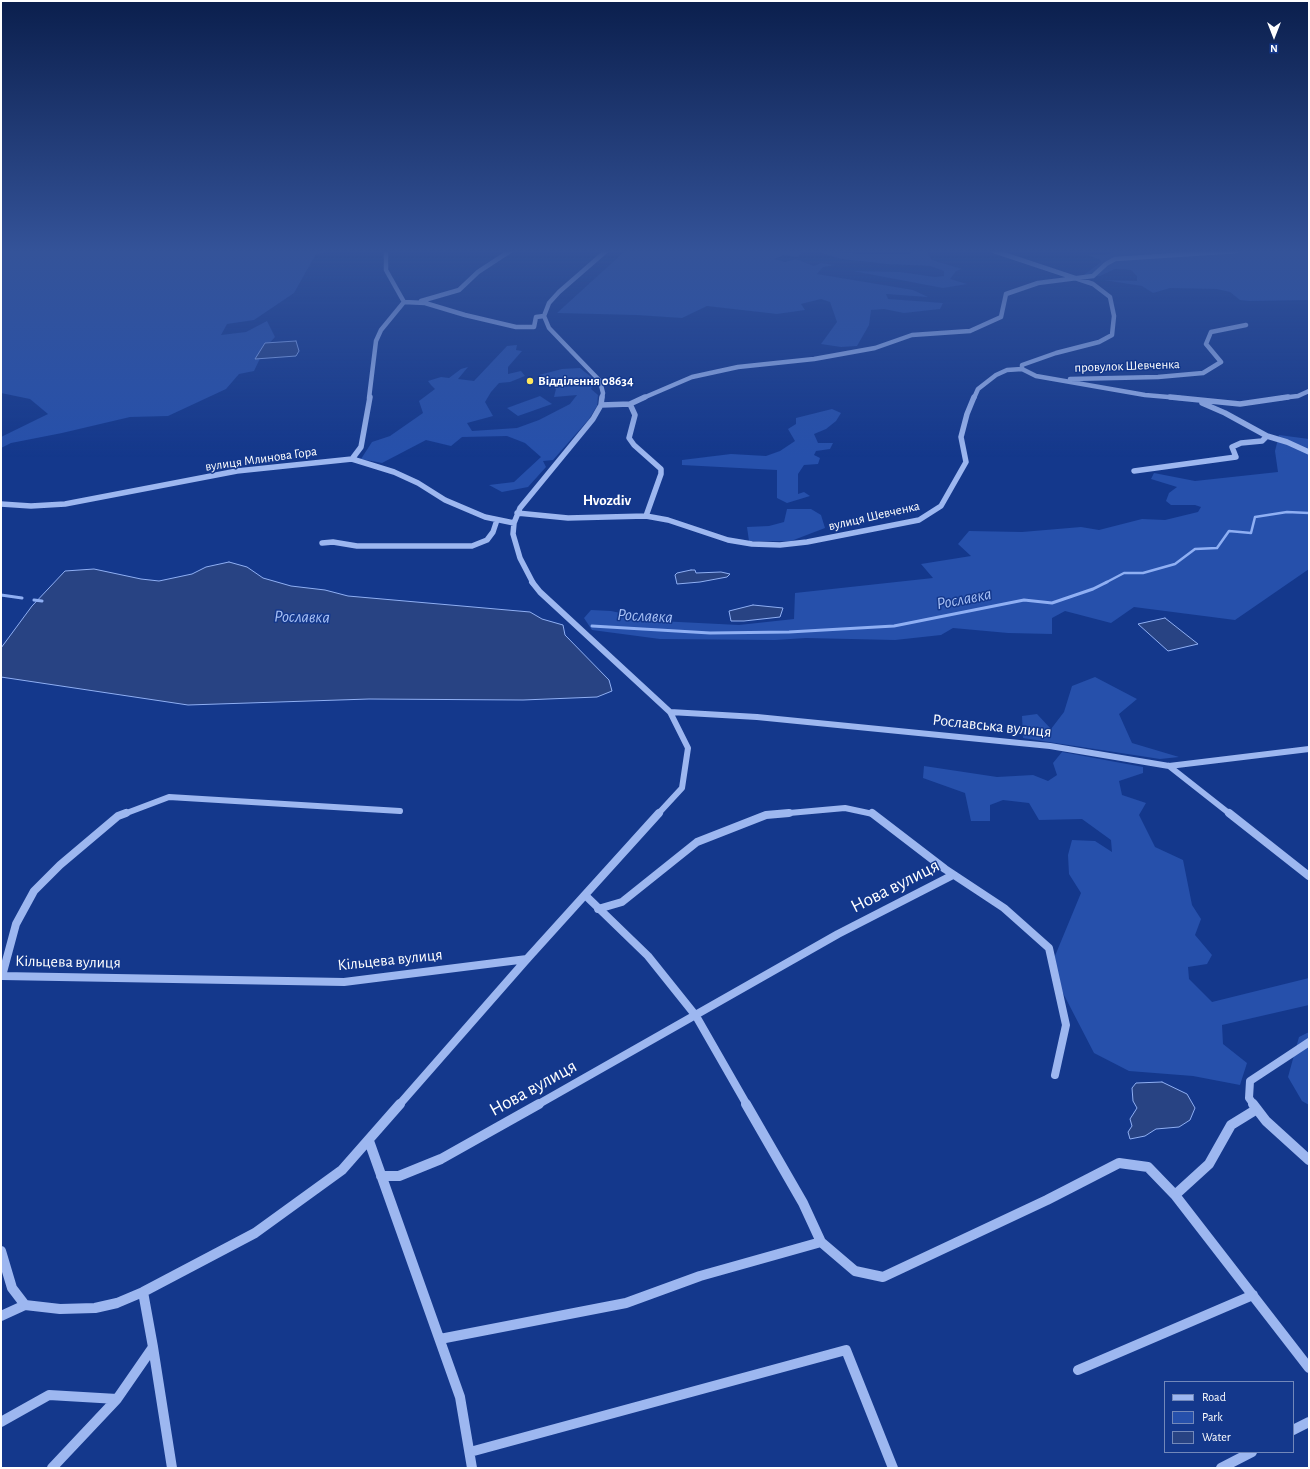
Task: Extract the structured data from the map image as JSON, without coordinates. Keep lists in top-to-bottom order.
{
  "streets": {
    "street": [
      "провулок Шевченка",
      "вулиця Млинова Гора",
      "вулиця Шевченка",
      "Рославська вулиця",
      "Нова вулиця",
      "Кільцева вулиця"
    ]
  },
  "crossings": [
    ["провулок Шевченка", "вулиця Шевченка"]
  ],
  "districts": ["Hvozdiv"],
  "water": ["Рославка"],
  "places": ["Відділення 08634"],
  "legend": ["Road", "Park", "Water"],
  "north": "bottom"
}
